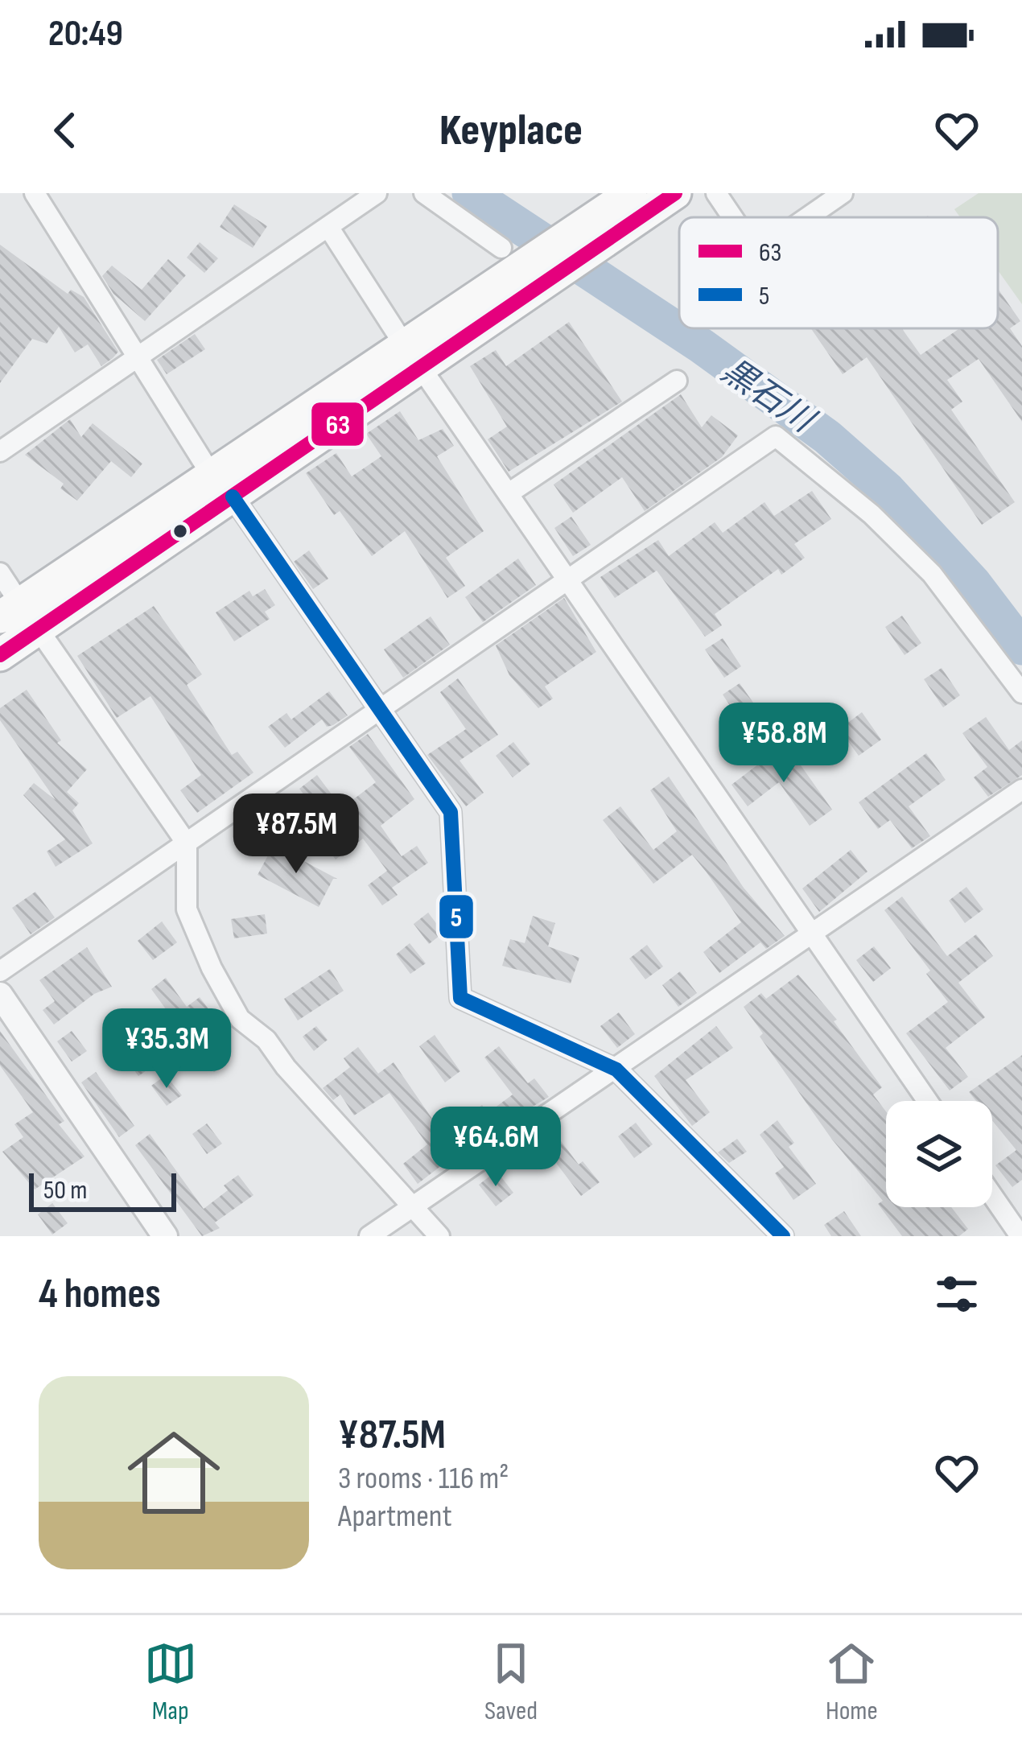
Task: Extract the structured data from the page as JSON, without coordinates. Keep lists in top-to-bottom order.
{
  "water": ["黒石川"],
  "lines": ["transit line 63", "transit line 5"],
  "legend": ["63", "5"],
  "scale_bar": "50 m",
  "page": {
    "status": "20:49",
    "header": "Keyplace",
    "price": [
      "¥58.8M",
      "¥87.5M",
      "¥35.3M",
      "¥64.6M"
    ],
    "scale": "50 m",
    "heading": "4 homes",
    "list": [
      {
        "name": "¥87.5M",
        "note": "3 rooms · 116 m² · Apartment"
      }
    ],
    "tabs": ["Map", "Saved", "Home"]
  }
}
